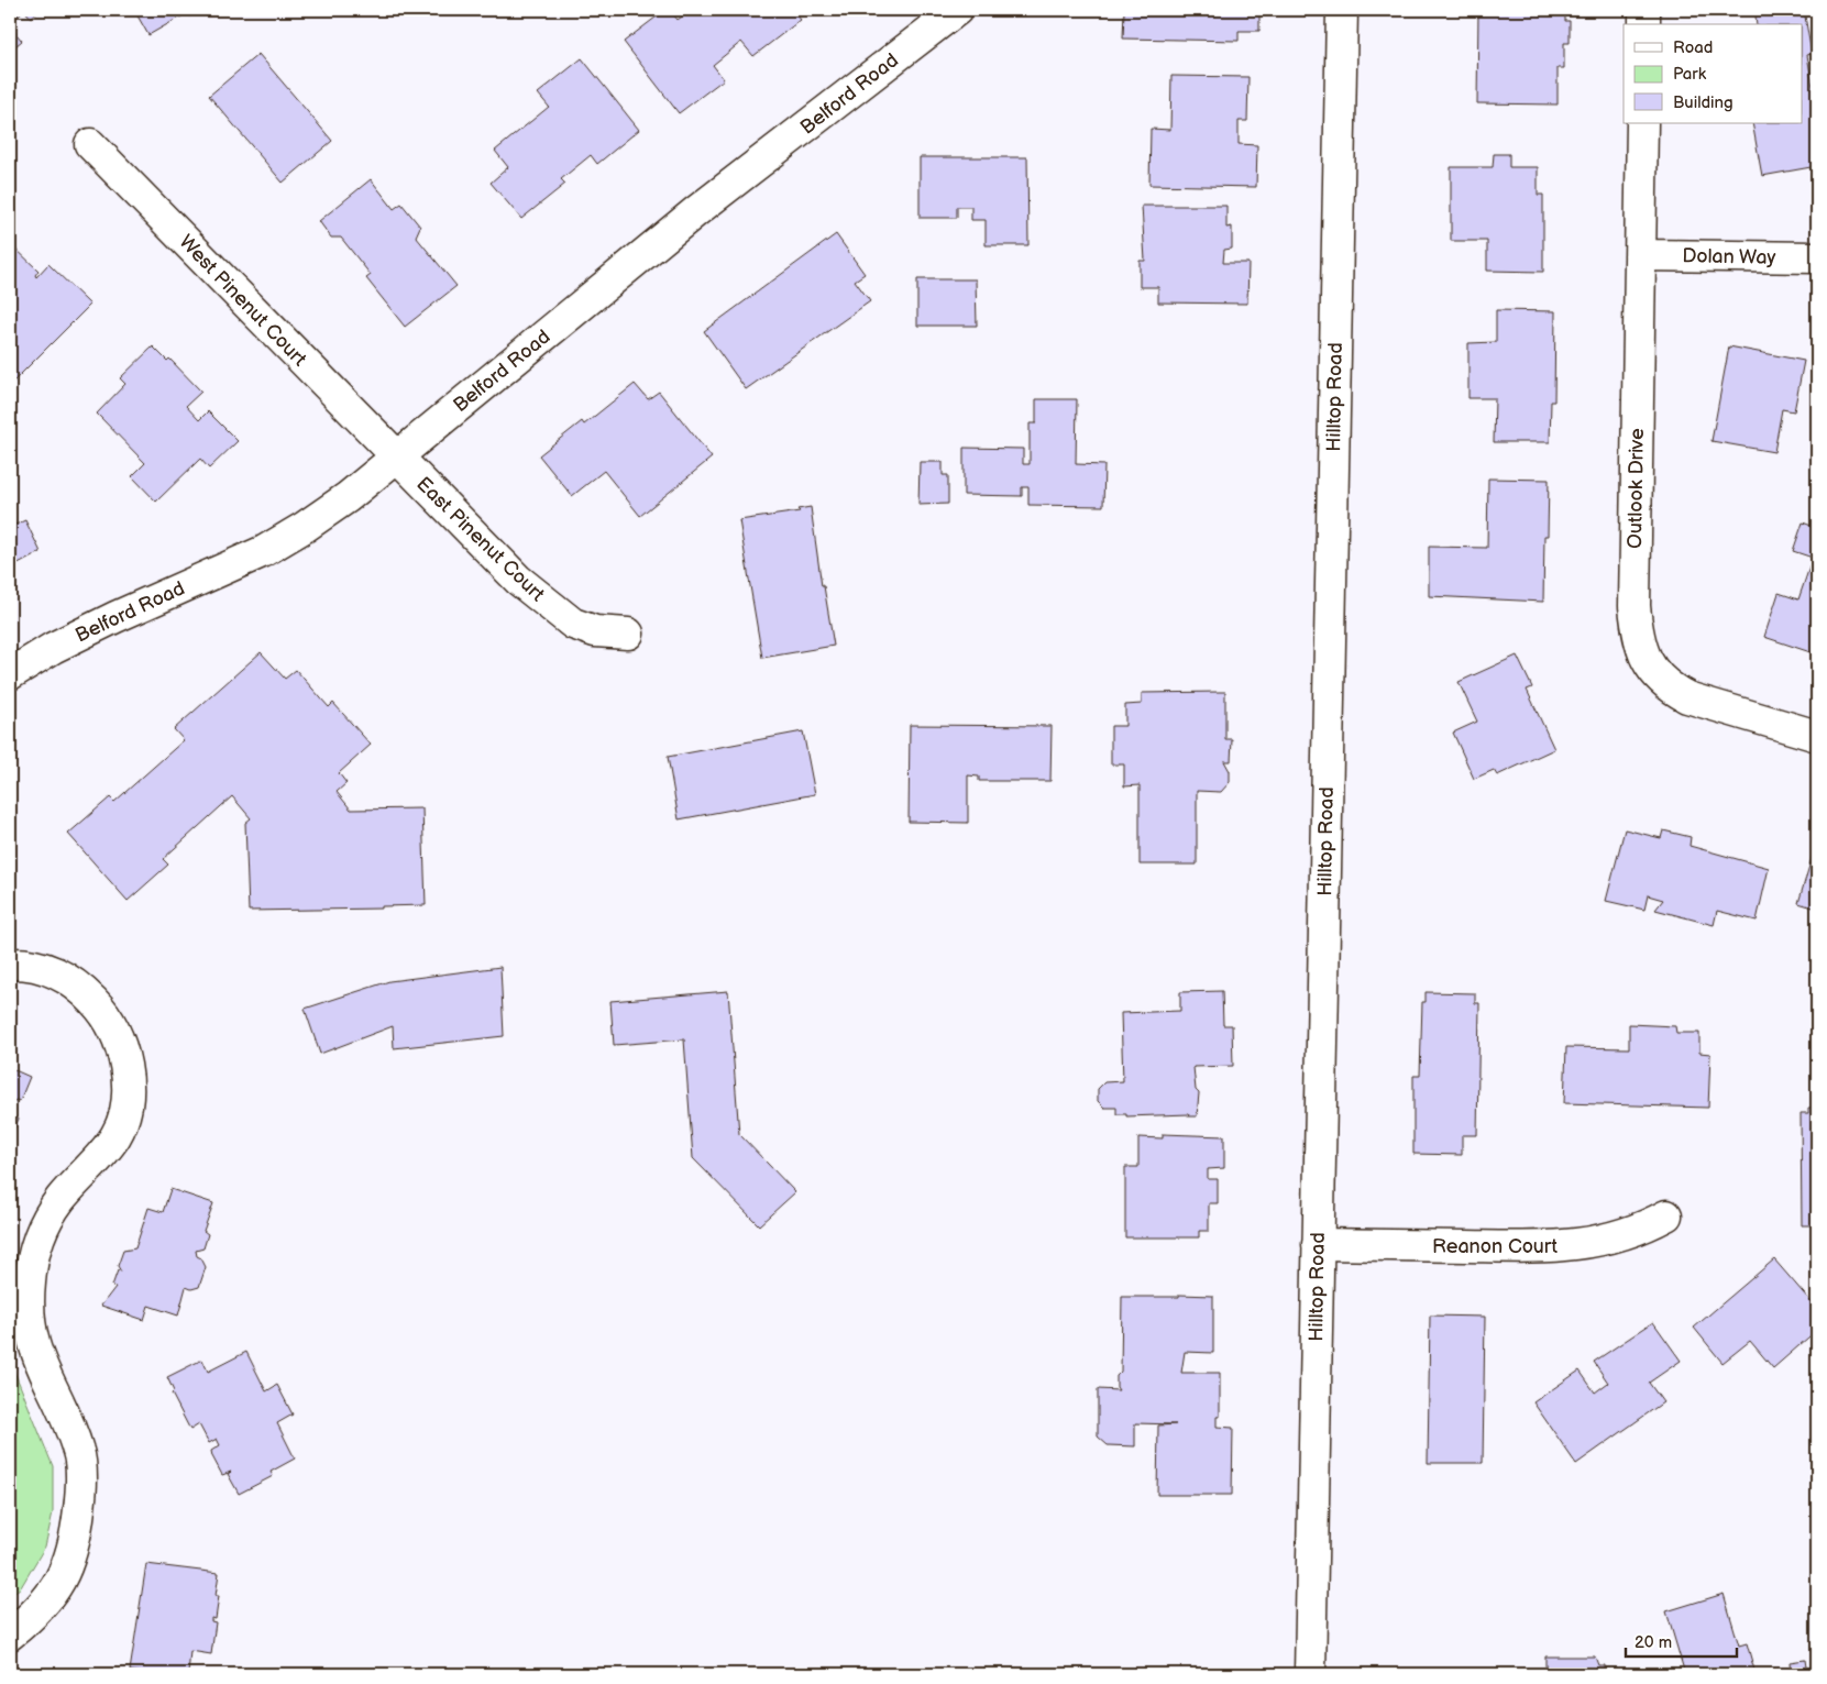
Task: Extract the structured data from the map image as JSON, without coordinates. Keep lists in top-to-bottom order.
{
  "streets": {
    "street": [
      "Belford Road",
      "Dolan Way",
      "West Pinenut Court",
      "Hilltop Road",
      "Outlook Drive",
      "East Pinenut Court",
      "Reanon Court"
    ]
  },
  "crossings": [
    ["Belford Road", "West Pinenut Court"],
    ["Belford Road", "East Pinenut Court"],
    ["Dolan Way", "Outlook Drive"],
    ["West Pinenut Court", "East Pinenut Court"],
    ["Hilltop Road", "Reanon Court"]
  ],
  "legend": ["Road", "Park", "Building"],
  "scale_bar": "20 m"
}
